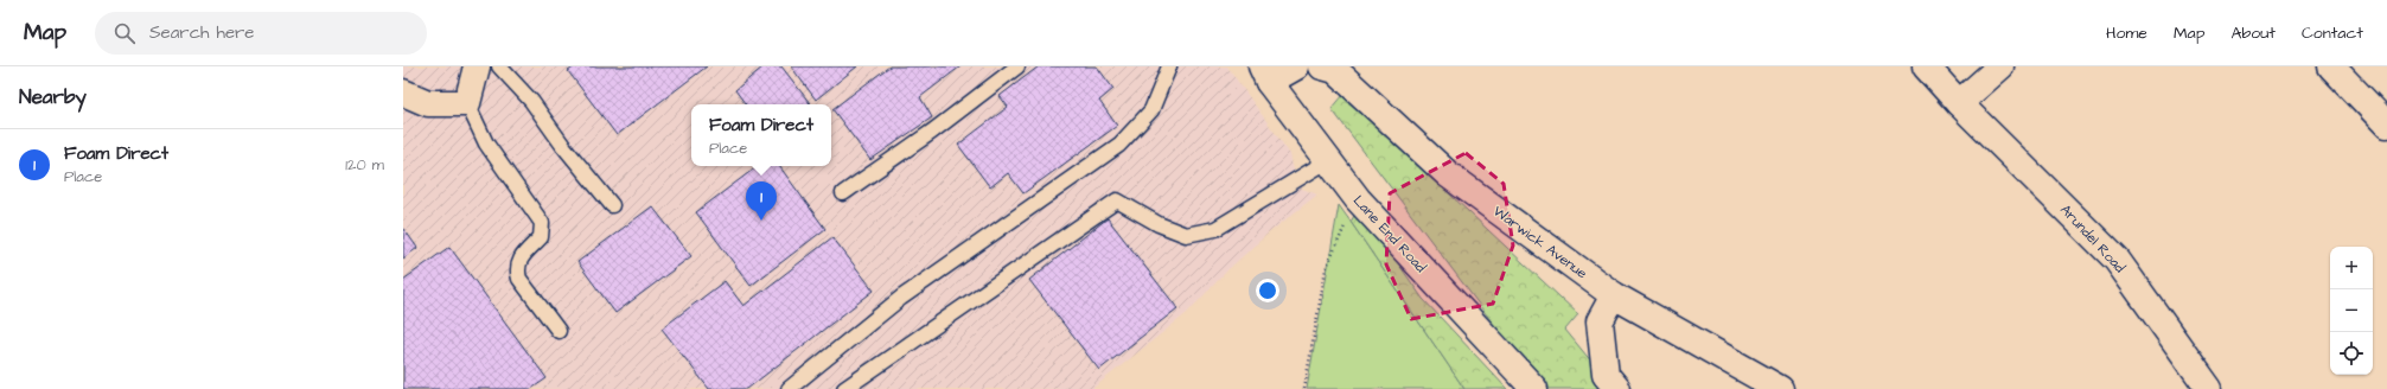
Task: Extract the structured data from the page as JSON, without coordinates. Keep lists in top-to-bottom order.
{
  "streets": {
    "street": ["Lane End Road", "Arundel Road", "Warwick Avenue"]
  },
  "page": {
    "header": "Map",
    "search": "Search here",
    "nav": [
      "Home",
      "Map",
      "About",
      "Contact"
    ],
    "heading": "Nearby",
    "popup": ["Foam Direct", "Place"],
    "list": [
      {
        "mark": "1",
        "name": "Foam Direct",
        "note": "Place",
        "value": "120 m"
      }
    ],
    "pins": "1",
    "map_buttons": ["+", "−"]
  }
}
